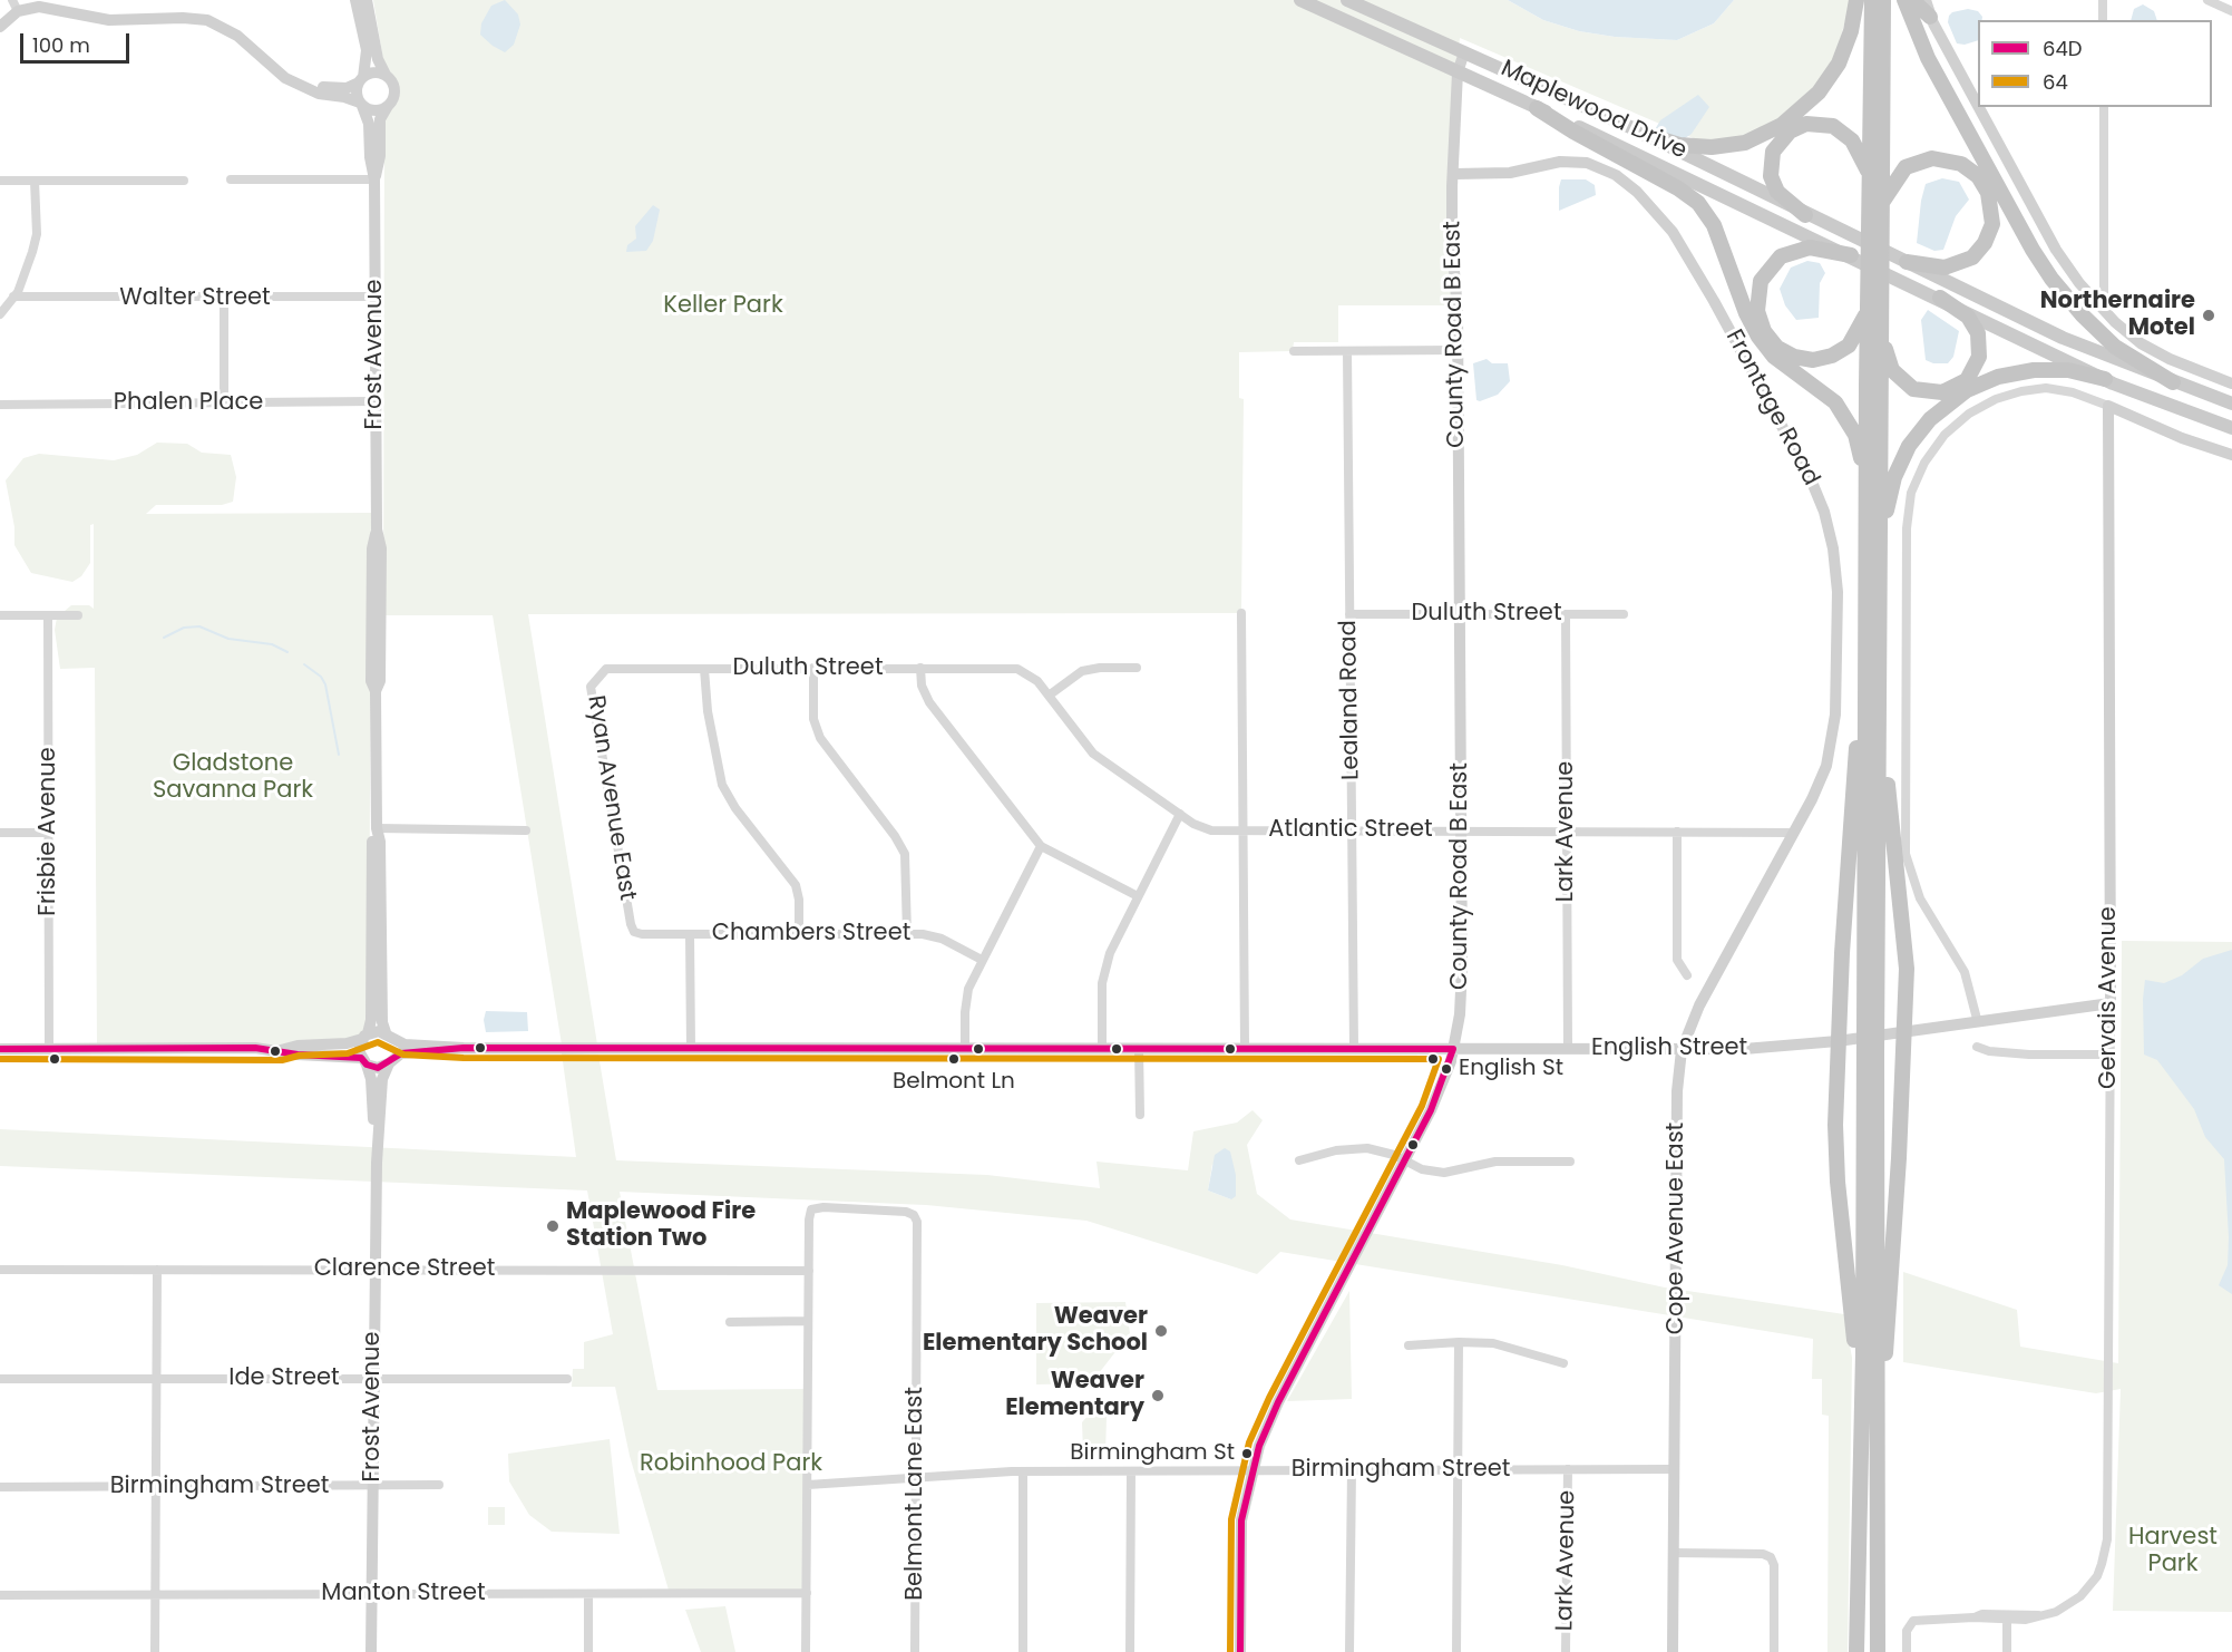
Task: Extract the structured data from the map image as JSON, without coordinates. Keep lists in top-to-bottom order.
{
  "streets": {
    "main road": ["Maplewood Drive"],
    "street": [
      "Walter Street",
      "County Road B East",
      "Frost Avenue",
      "Phalen Place",
      "Frontage Road",
      "Duluth Street",
      "Lealand Road",
      "Ryan Avenue East",
      "Atlantic Street",
      "Frisbie Avenue",
      "Lark Avenue",
      "Chambers Street",
      "Gervais Avenue",
      "English Street",
      "Cope Avenue East",
      "Clarence Street",
      "Ide Street",
      "Birmingham Street",
      "Belmont Lane East",
      "Manton Street"
    ]
  },
  "crossings": [
    ["Maplewood Drive", "County Road B East"],
    ["Walter Street", "Frost Avenue"],
    ["County Road B East", "Frontage Road"],
    ["County Road B East", "Duluth Street"],
    ["County Road B East", "Atlantic Street"],
    ["County Road B East", "English Street"],
    ["County Road B East", "Birmingham Street"],
    ["Frost Avenue", "Phalen Place"],
    ["Frost Avenue", "English Street"],
    ["Frost Avenue", "Clarence Street"],
    ["Frost Avenue", "Ide Street"],
    ["Frost Avenue", "Birmingham Street"],
    ["Frost Avenue", "Manton Street"],
    ["Frontage Road", "Atlantic Street"],
    ["Frontage Road", "Cope Avenue East"],
    ["Duluth Street", "Lealand Road"],
    ["Duluth Street", "Ryan Avenue East"],
    ["Duluth Street", "Atlantic Street"],
    ["Duluth Street", "Lark Avenue"],
    ["Lealand Road", "Atlantic Street"],
    ["Lealand Road", "English Street"],
    ["Ryan Avenue East", "Chambers Street"],
    ["Atlantic Street", "Lark Avenue"],
    ["Atlantic Street", "Cope Avenue East"],
    ["Lark Avenue", "English Street"],
    ["Lark Avenue", "Birmingham Street"],
    ["Gervais Avenue", "English Street"],
    ["English Street", "Cope Avenue East"],
    ["Cope Avenue East", "Birmingham Street"],
    ["Clarence Street", "Belmont Lane East"],
    ["Birmingham Street", "Belmont Lane East"]
  ],
  "parks": [
    "Keller Park",
    "Gladstone Savanna Park",
    "Robinhood Park",
    "Harvest Park"
  ],
  "places": [
    "Northernaire Motel",
    "Belmont Ln",
    "English St",
    "Maplewood Fire Station Two",
    "Weaver Elementary School",
    "Weaver Elementary",
    "Birmingham St"
  ],
  "lines": ["transit line 64", "transit line 64D"],
  "legend": ["64D", "64"],
  "scale_bar": "100 m"
}
